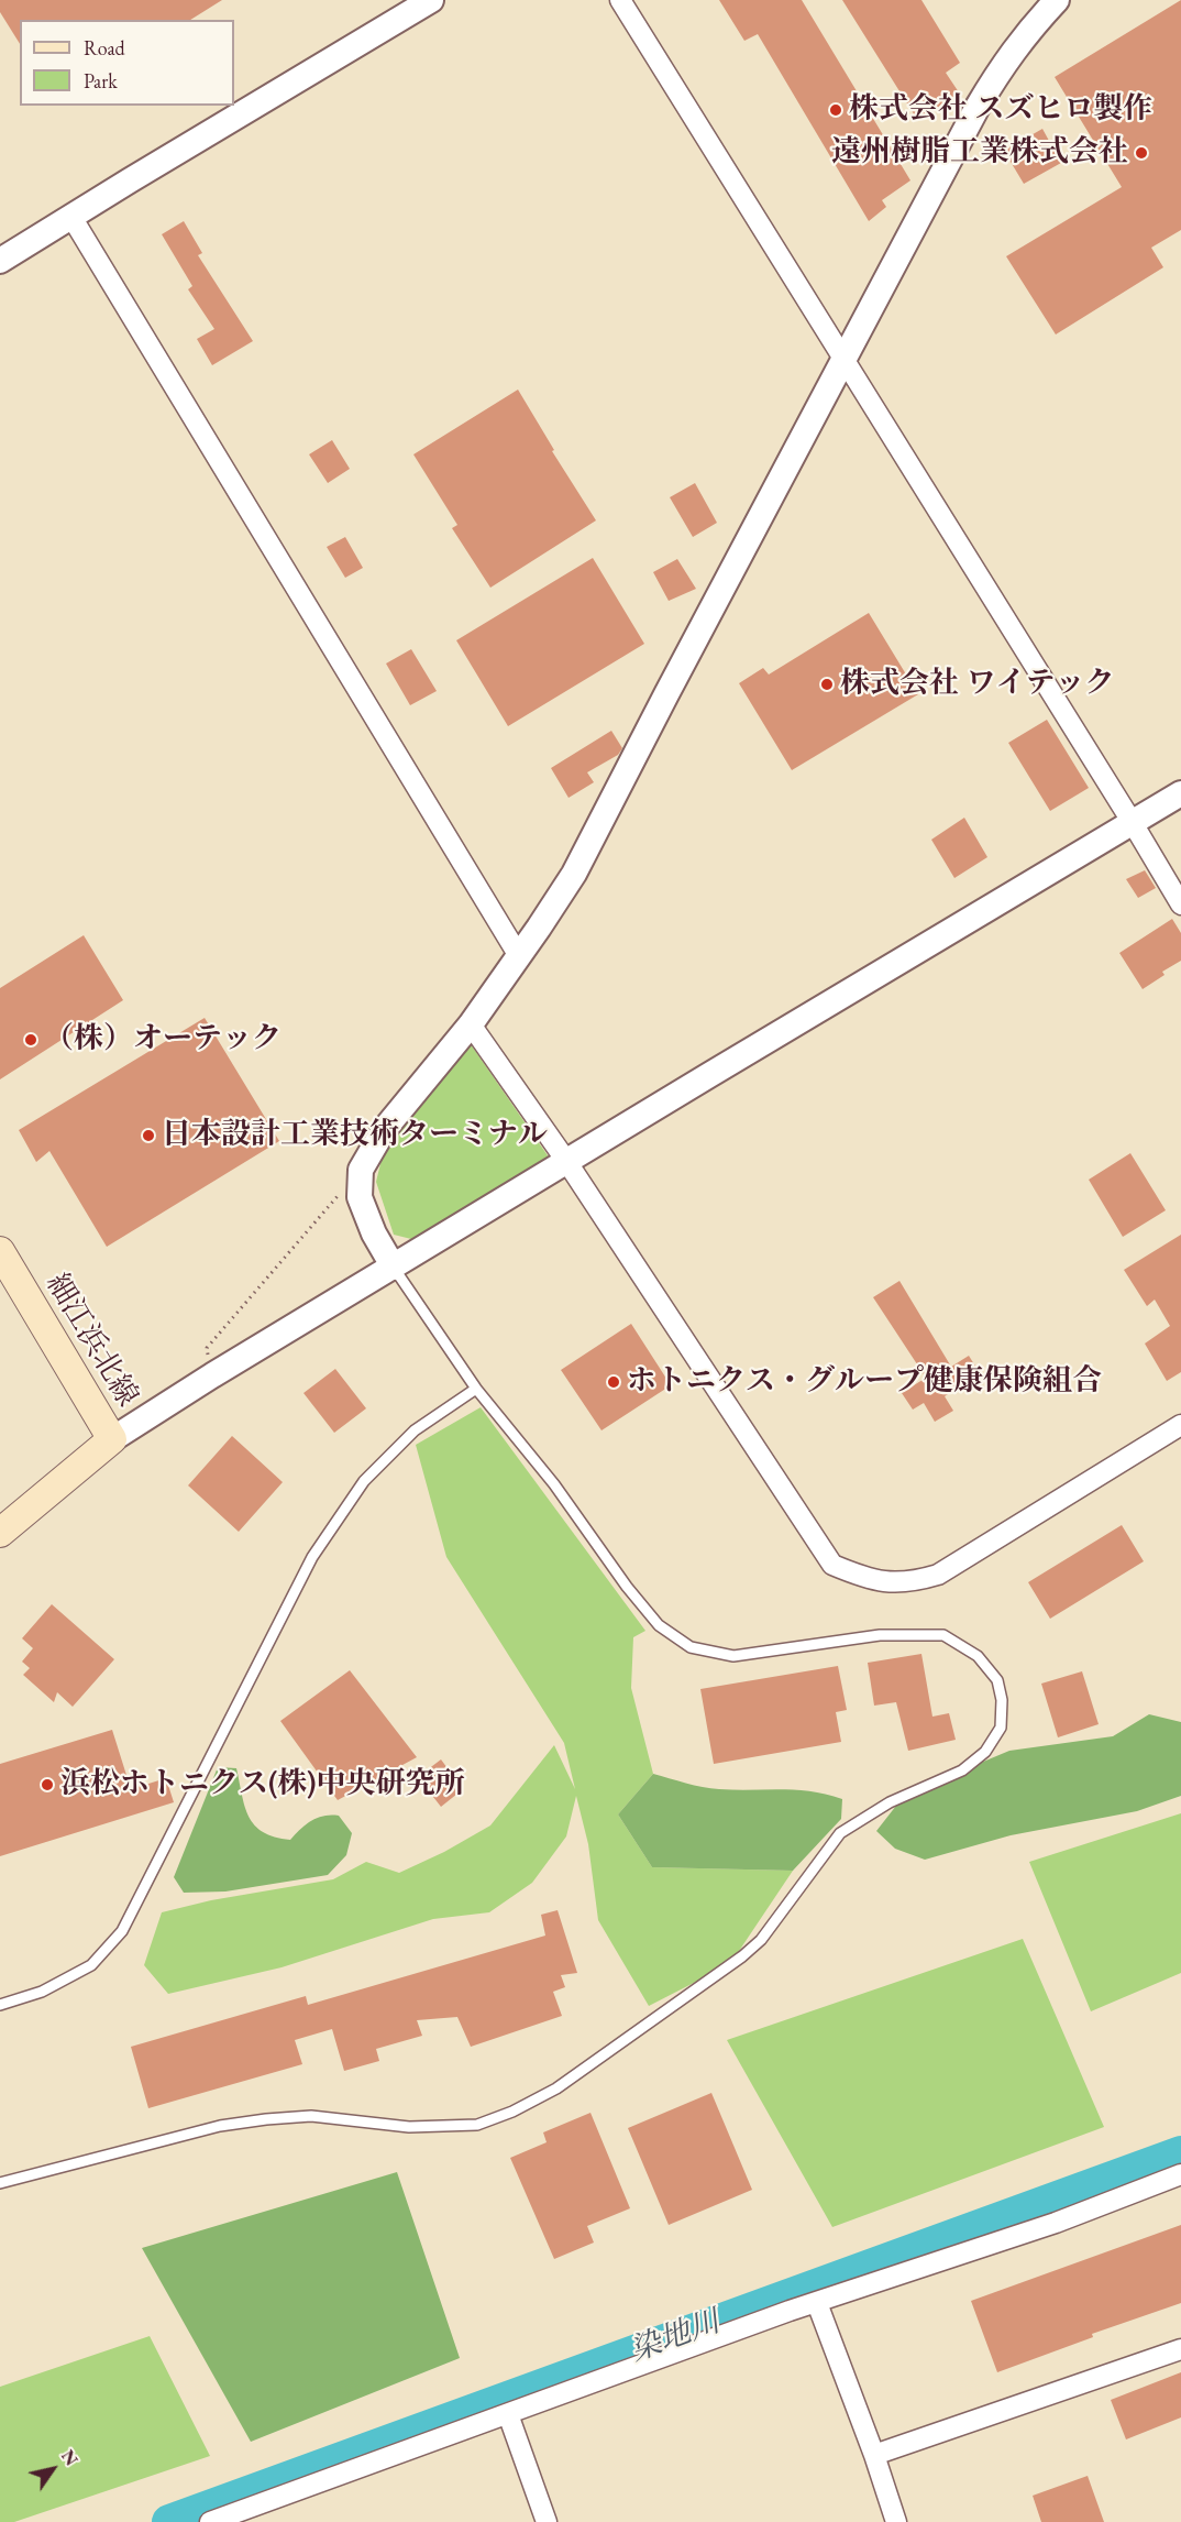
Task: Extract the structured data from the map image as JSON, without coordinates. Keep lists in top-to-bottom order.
{
  "streets": {
    "main road": ["細江浜北線"]
  },
  "water": ["染地川"],
  "places": [
    "株式会社 スズヒロ製作",
    "遠州樹脂工業株式会社",
    "株式会社 ワイテック",
    "（株）オーテック",
    "日本設計工業技術ターミナル",
    "ホトニクス・グループ健康保険組合",
    "浜松ホトニクス(株)中央研究所"
  ],
  "legend": ["Road", "Park"],
  "north": "top right"
}
